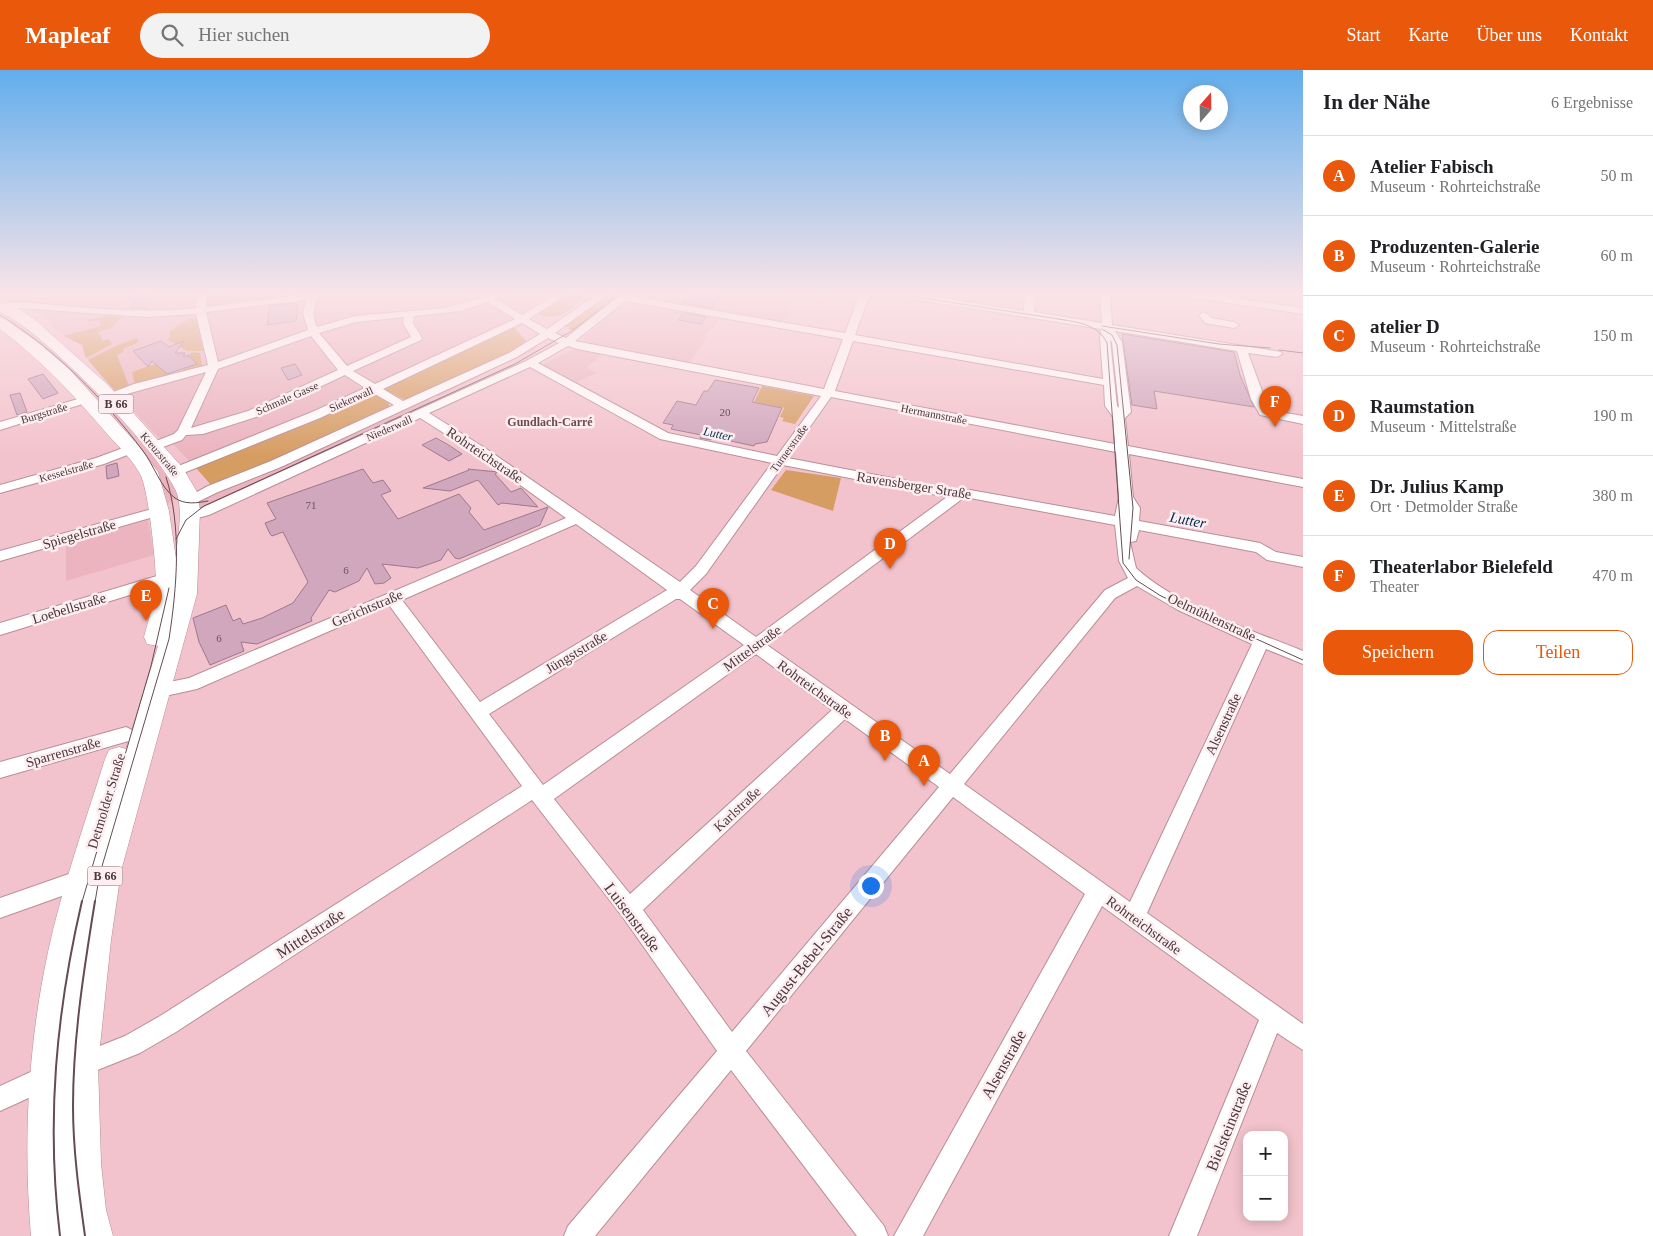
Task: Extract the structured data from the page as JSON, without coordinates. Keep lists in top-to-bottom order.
{
  "streets": {
    "main road": ["B 66", "Kreuzstraße", "Detmolder Straße"],
    "street": [
      "Schmale Gasse",
      "Siekerwall",
      "Burgstraße",
      "Hermannstraße",
      "Niederwall",
      "Turnerstraße",
      "Rohrteichstraße",
      "Kesselstraße",
      "Ravensberger Straße",
      "Spiegelstraße",
      "Loebellstraße",
      "Gerichtstraße",
      "Oelmühlenstraße",
      "Mittelstraße",
      "Jüngststraße",
      "Alsenstraße",
      "Sparrenstraße",
      "Karlstraße",
      "Luisenstraße",
      "August-Bebel-Straße",
      "Bielsteinstraße"
    ]
  },
  "crossings": [
    ["Schmale Gasse", "Kreuzstraße"],
    ["Siekerwall", "Niederwall"],
    ["Siekerwall", "Kreuzstraße"],
    ["Siekerwall", "Spiegelstraße"],
    ["Siekerwall", "Detmolder Straße"],
    ["Burgstraße", "Kreuzstraße"],
    ["Hermannstraße", "Turnerstraße"],
    ["Niederwall", "Kreuzstraße"],
    ["Niederwall", "Rohrteichstraße"],
    ["Niederwall", "Ravensberger Straße"],
    ["Niederwall", "Spiegelstraße"],
    ["Niederwall", "Detmolder Straße"],
    ["Turnerstraße", "Rohrteichstraße"],
    ["Turnerstraße", "Ravensberger Straße"],
    ["Turnerstraße", "Jüngststraße"],
    ["Kreuzstraße", "Kesselstraße"],
    ["Kreuzstraße", "Spiegelstraße"],
    ["Kreuzstraße", "Detmolder Straße"],
    ["Rohrteichstraße", "Gerichtstraße"],
    ["Rohrteichstraße", "Mittelstraße"],
    ["Rohrteichstraße", "Jüngststraße"],
    ["Rohrteichstraße", "Alsenstraße"],
    ["Rohrteichstraße", "Karlstraße"],
    ["Rohrteichstraße", "August-Bebel-Straße"],
    ["Rohrteichstraße", "Bielsteinstraße"],
    ["Ravensberger Straße", "Mittelstraße"],
    ["Spiegelstraße", "Detmolder Straße"],
    ["Loebellstraße", "Detmolder Straße"],
    ["Gerichtstraße", "Detmolder Straße"],
    ["Gerichtstraße", "Luisenstraße"],
    ["Oelmühlenstraße", "Alsenstraße"],
    ["Oelmühlenstraße", "August-Bebel-Straße"],
    ["Mittelstraße", "Detmolder Straße"],
    ["Mittelstraße", "Luisenstraße"],
    ["Jüngststraße", "Luisenstraße"],
    ["Sparrenstraße", "Detmolder Straße"],
    ["Karlstraße", "Luisenstraße"],
    ["Luisenstraße", "August-Bebel-Straße"]
  ],
  "districts": ["Gundlach-Carré"],
  "water": ["Lutter"],
  "house_numbers": [
    "20",
    "71",
    "6",
    "6"
  ],
  "north": "top",
  "page": {
    "header": "Mapleaf",
    "search": "Hier suchen",
    "nav": [
      "Start",
      "Karte",
      "Über uns",
      "Kontakt"
    ],
    "heading": ["In der Nähe", "6 Ergebnisse"],
    "list": [
      {
        "mark": "A",
        "name": "Atelier Fabisch",
        "note": "Museum · Rohrteichstraße",
        "value": "50 m"
      },
      {
        "mark": "B",
        "name": "Produzenten-Galerie",
        "note": "Museum · Rohrteichstraße",
        "value": "60 m"
      },
      {
        "mark": "C",
        "name": "atelier D",
        "note": "Museum · Rohrteichstraße",
        "value": "150 m"
      },
      {
        "mark": "D",
        "name": "Raumstation",
        "note": "Museum · Mittelstraße",
        "value": "190 m"
      },
      {
        "mark": "E",
        "name": "Dr. Julius Kamp",
        "note": "Ort · Detmolder Straße",
        "value": "380 m"
      },
      {
        "mark": "F",
        "name": "Theaterlabor Bielefeld",
        "note": "Theater",
        "value": "470 m"
      }
    ],
    "pins": [
      "F",
      "D",
      "E",
      "C",
      "B",
      "A"
    ],
    "buttons": ["Speichern", "Teilen"],
    "map_buttons": ["+", "−"]
  }
}
